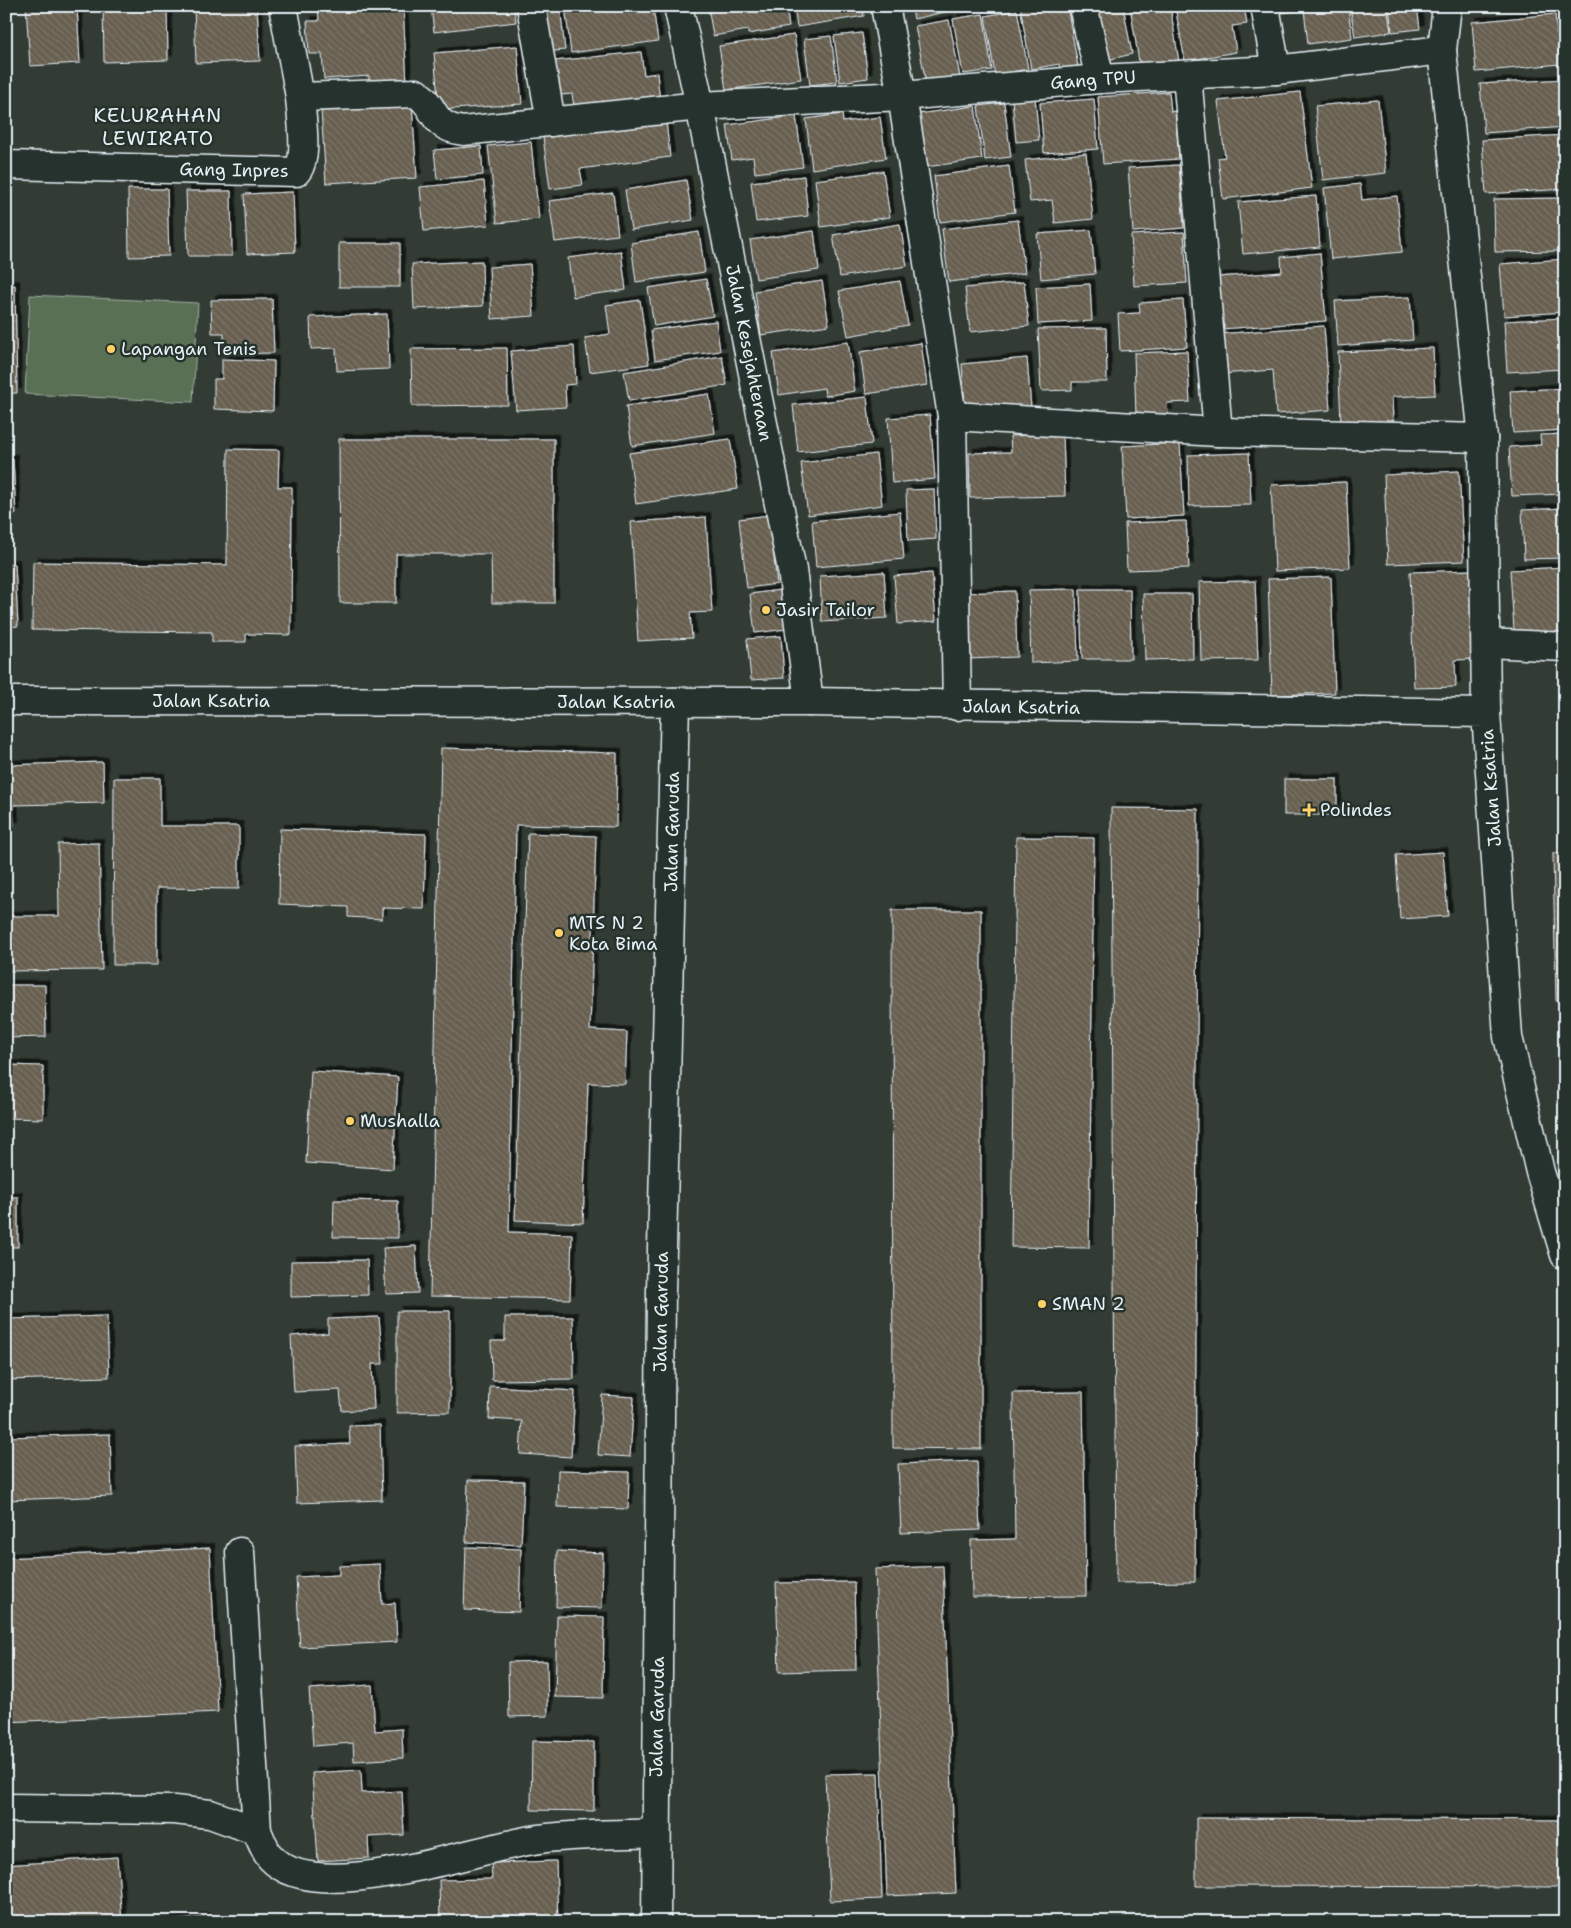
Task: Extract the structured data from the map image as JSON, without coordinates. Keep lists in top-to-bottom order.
{
  "streets": {
    "street": [
      "Gang TPU",
      "Gang Inpres",
      "Jalan Kesejahteraan",
      "Jalan Ksatria",
      "Jalan Garuda"
    ]
  },
  "crossings": [
    ["Gang TPU", "Jalan Kesejahteraan"],
    ["Jalan Kesejahteraan", "Jalan Ksatria"],
    ["Jalan Ksatria", "Jalan Garuda"]
  ],
  "districts": ["KELURAHAN LEWIRATO"],
  "places": {
    "other": [
      "Lapangan Tenis",
      "Jasir Tailor",
      "MTS N 2 Kota Bima",
      "Mushalla",
      "SMAN 2"
    ],
    "health": ["Polindes"]
  }
}
